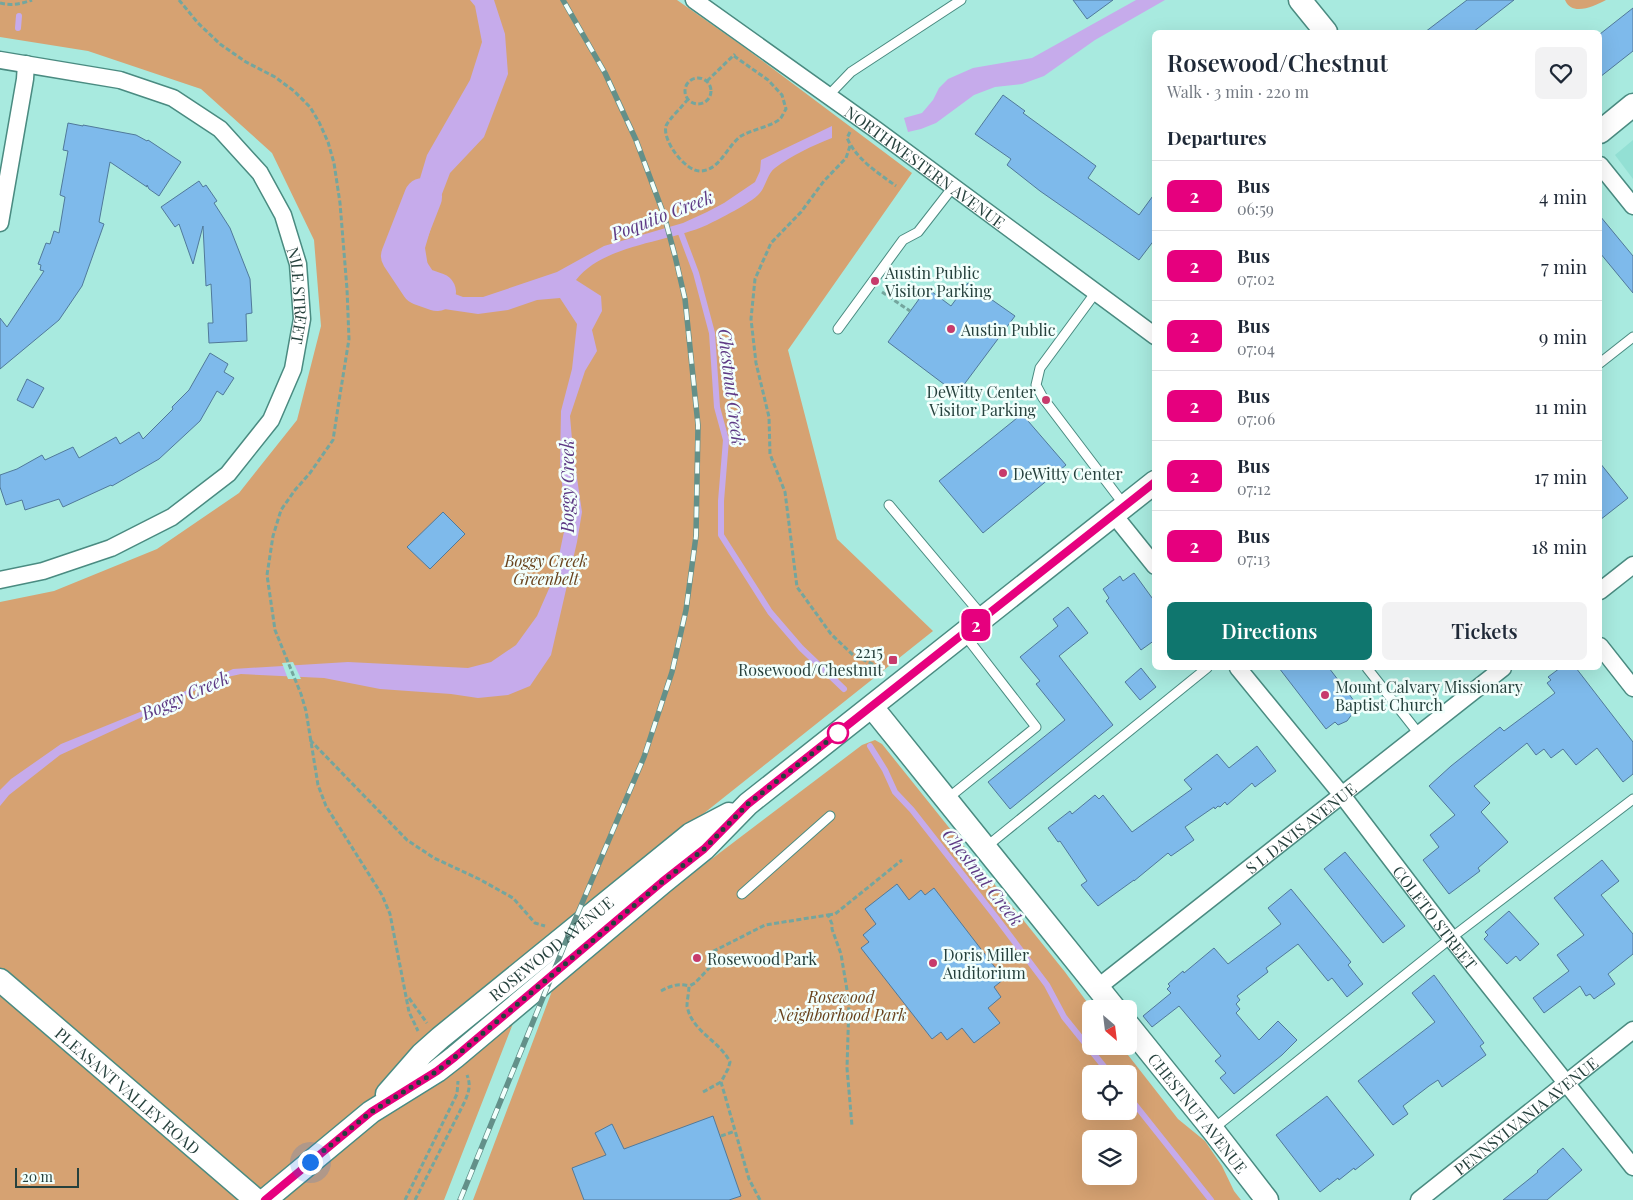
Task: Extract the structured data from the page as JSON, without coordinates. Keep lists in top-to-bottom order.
{
  "streets": {
    "street": [
      "NORTHWESTERN AVENUE",
      "NILE STREET",
      "S L DAVIS AVENUE",
      "COLETO STREET",
      "ROSEWOOD AVENUE",
      "PLEASANT VALLEY ROAD",
      "CHESTNUT AVENUE",
      "PENNSYLVANIA AVENUE"
    ]
  },
  "crossings": [
    ["S L DAVIS AVENUE", "COLETO STREET"],
    ["COLETO STREET", "PENNSYLVANIA AVENUE"]
  ],
  "water": ["Poquito Creek", "Chestnut Creek", "Boggy Creek"],
  "parks": ["Boggy Creek Greenbelt", "Rosewood Neighborhood Park"],
  "places": {
    "other": [
      "Austin Public Visitor Parking",
      "Austin Public",
      "DeWitty Center Visitor Parking",
      "DeWitty Center",
      "Mount Calvary Missionary Baptist Church",
      "Rosewood Park",
      "Doris Miller Auditorium"
    ],
    "transit": ["2215 Rosewood/Chestnut"]
  },
  "lines": ["bus line 2"],
  "scale_bar": "20 m",
  "north": "bottom right",
  "page": {
    "on_map": "2",
    "heading": [
      ["Rosewood/Chestnut", "Walk · 3 min · 220 m"],
      "Departures"
    ],
    "list": [
      {
        "mark": "2",
        "name": "Bus",
        "note": "06:59",
        "value": "4 min"
      },
      {
        "mark": "2",
        "name": "Bus",
        "note": "07:02",
        "value": "7 min"
      },
      {
        "mark": "2",
        "name": "Bus",
        "note": "07:04",
        "value": "9 min"
      },
      {
        "mark": "2",
        "name": "Bus",
        "note": "07:06",
        "value": "11 min"
      },
      {
        "mark": "2",
        "name": "Bus",
        "note": "07:12",
        "value": "17 min"
      },
      {
        "mark": "2",
        "name": "Bus",
        "note": "07:13",
        "value": "18 min"
      }
    ],
    "buttons": ["Directions", "Tickets"],
    "scale": "20 m"
  }
}
